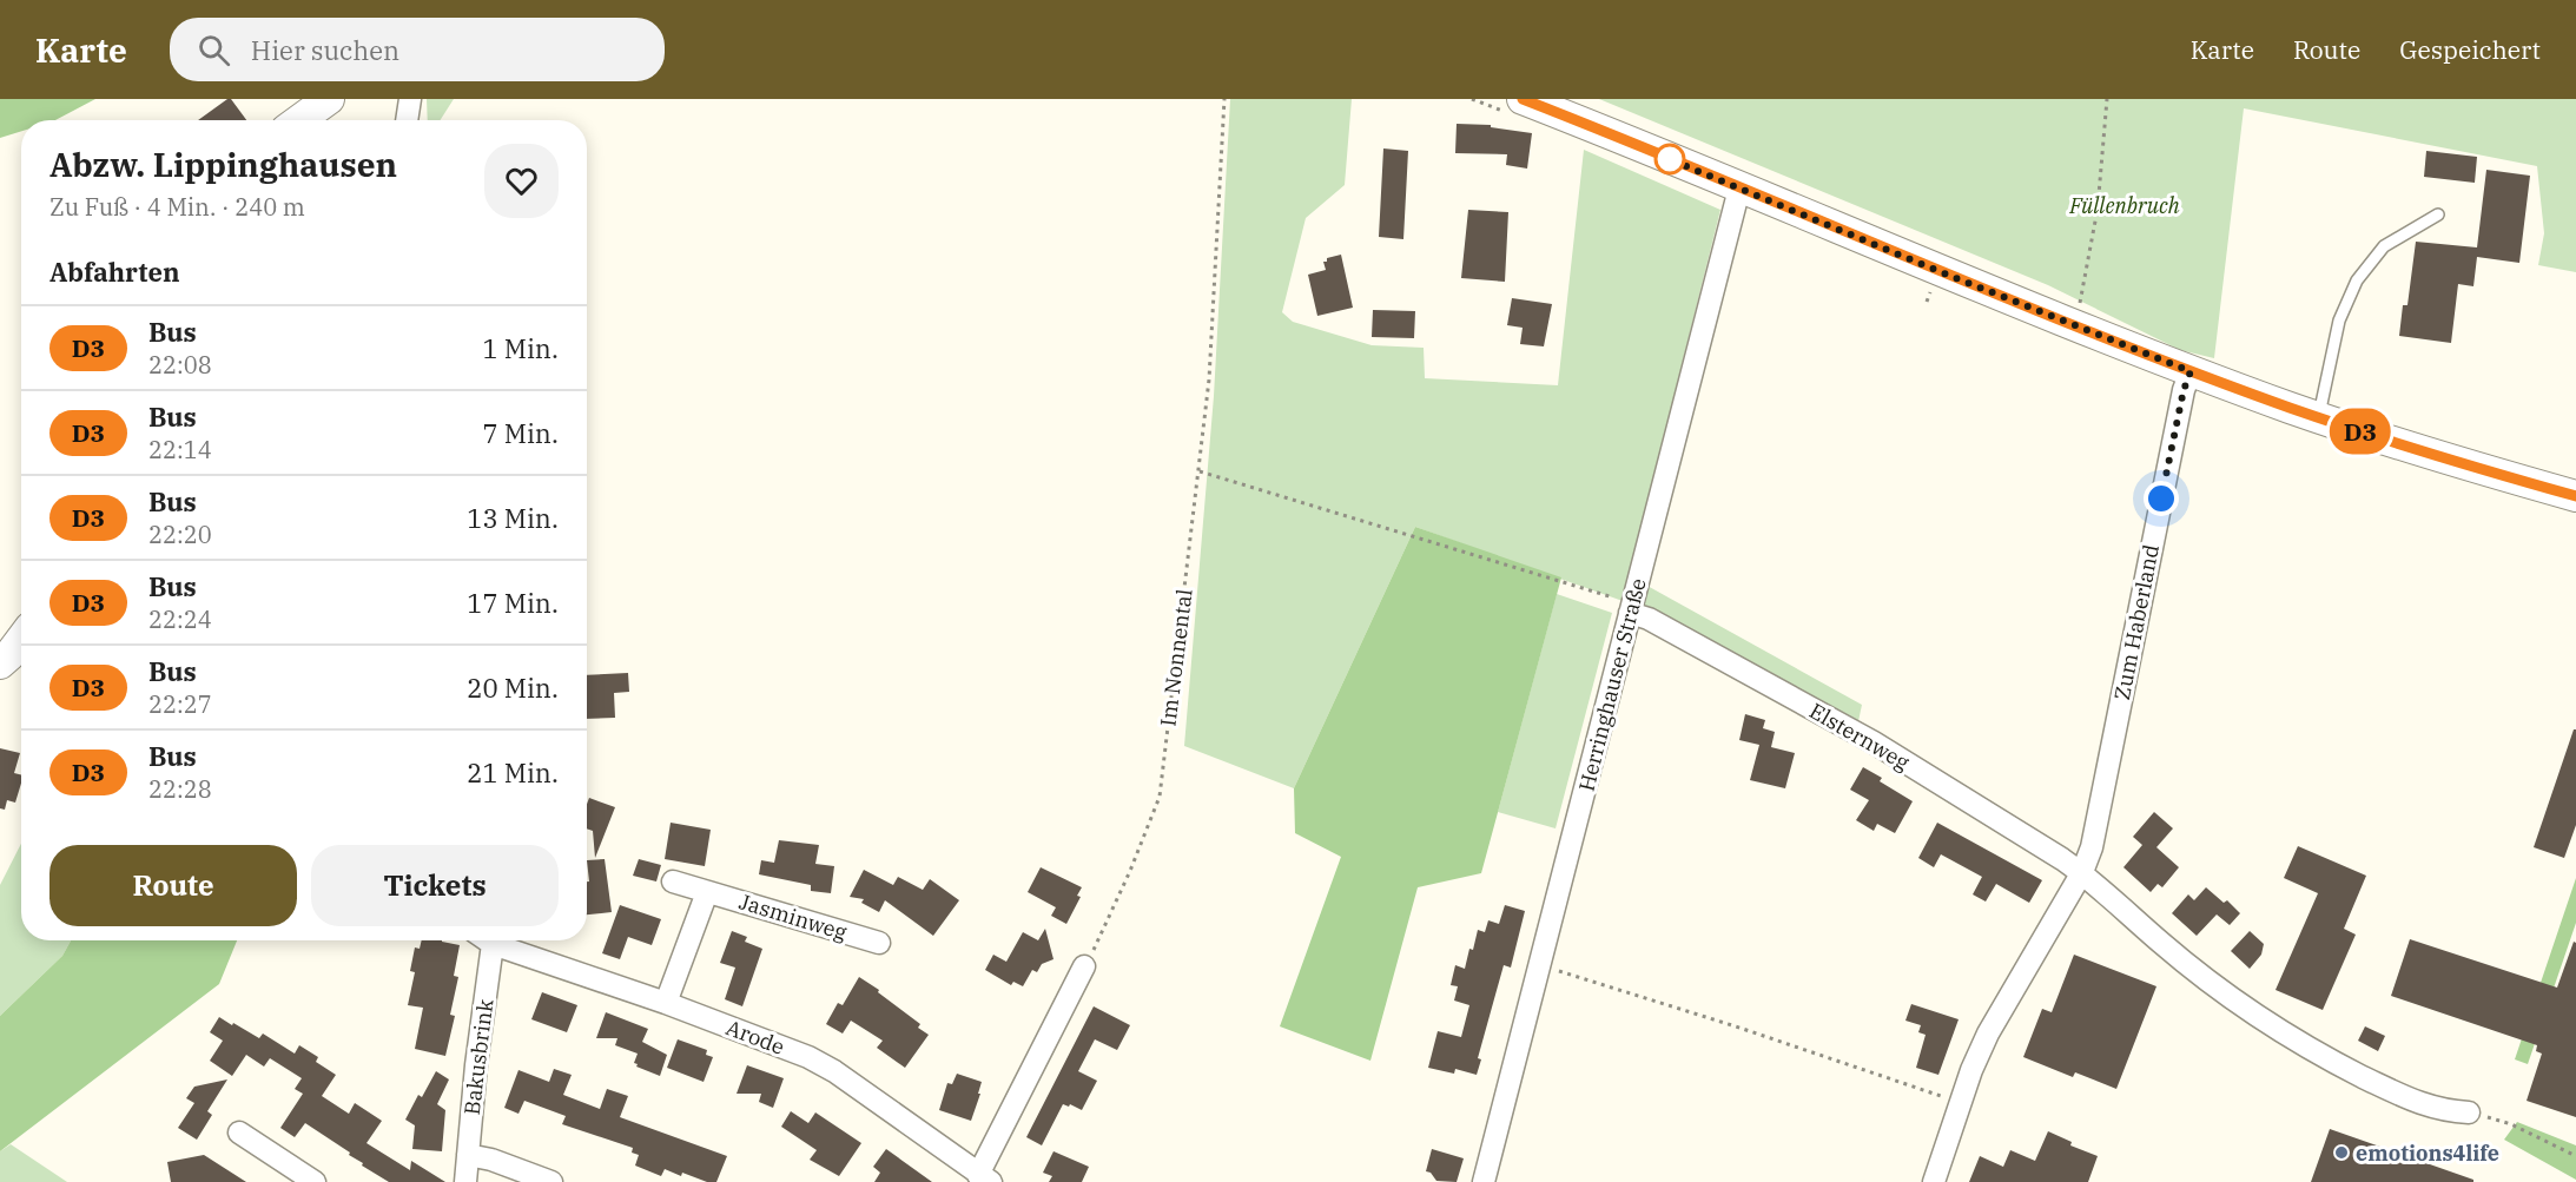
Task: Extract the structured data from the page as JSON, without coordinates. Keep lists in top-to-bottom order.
{
  "streets": {
    "street": [
      "Zum Haberland",
      "Herringhauser Straße",
      "Elsternweg",
      "Jasminweg",
      "Arode",
      "Bakusbrink"
    ],
    "path": ["Im Nonnental"]
  },
  "crossings": [
    ["Zum Haberland", "Elsternweg"],
    ["Herringhauser Straße", "Elsternweg"]
  ],
  "parks": ["Füllenbruch"],
  "places": ["emotions4life"],
  "lines": ["bus line D3"],
  "page": {
    "header": "Karte",
    "search": "Hier suchen",
    "nav": ["Karte", "Route", "Gespeichert"],
    "on_map": "D3",
    "heading": [
      ["Abzw. Lippinghausen", "Zu Fuß · 4 Min. · 240 m"],
      "Abfahrten"
    ],
    "list": [
      {
        "mark": "D3",
        "name": "Bus",
        "note": "22:08",
        "value": "1 Min."
      },
      {
        "mark": "D3",
        "name": "Bus",
        "note": "22:14",
        "value": "7 Min."
      },
      {
        "mark": "D3",
        "name": "Bus",
        "note": "22:20",
        "value": "13 Min."
      },
      {
        "mark": "D3",
        "name": "Bus",
        "note": "22:24",
        "value": "17 Min."
      },
      {
        "mark": "D3",
        "name": "Bus",
        "note": "22:27",
        "value": "20 Min."
      },
      {
        "mark": "D3",
        "name": "Bus",
        "note": "22:28",
        "value": "21 Min."
      }
    ],
    "buttons": ["Route", "Tickets"]
  }
}
